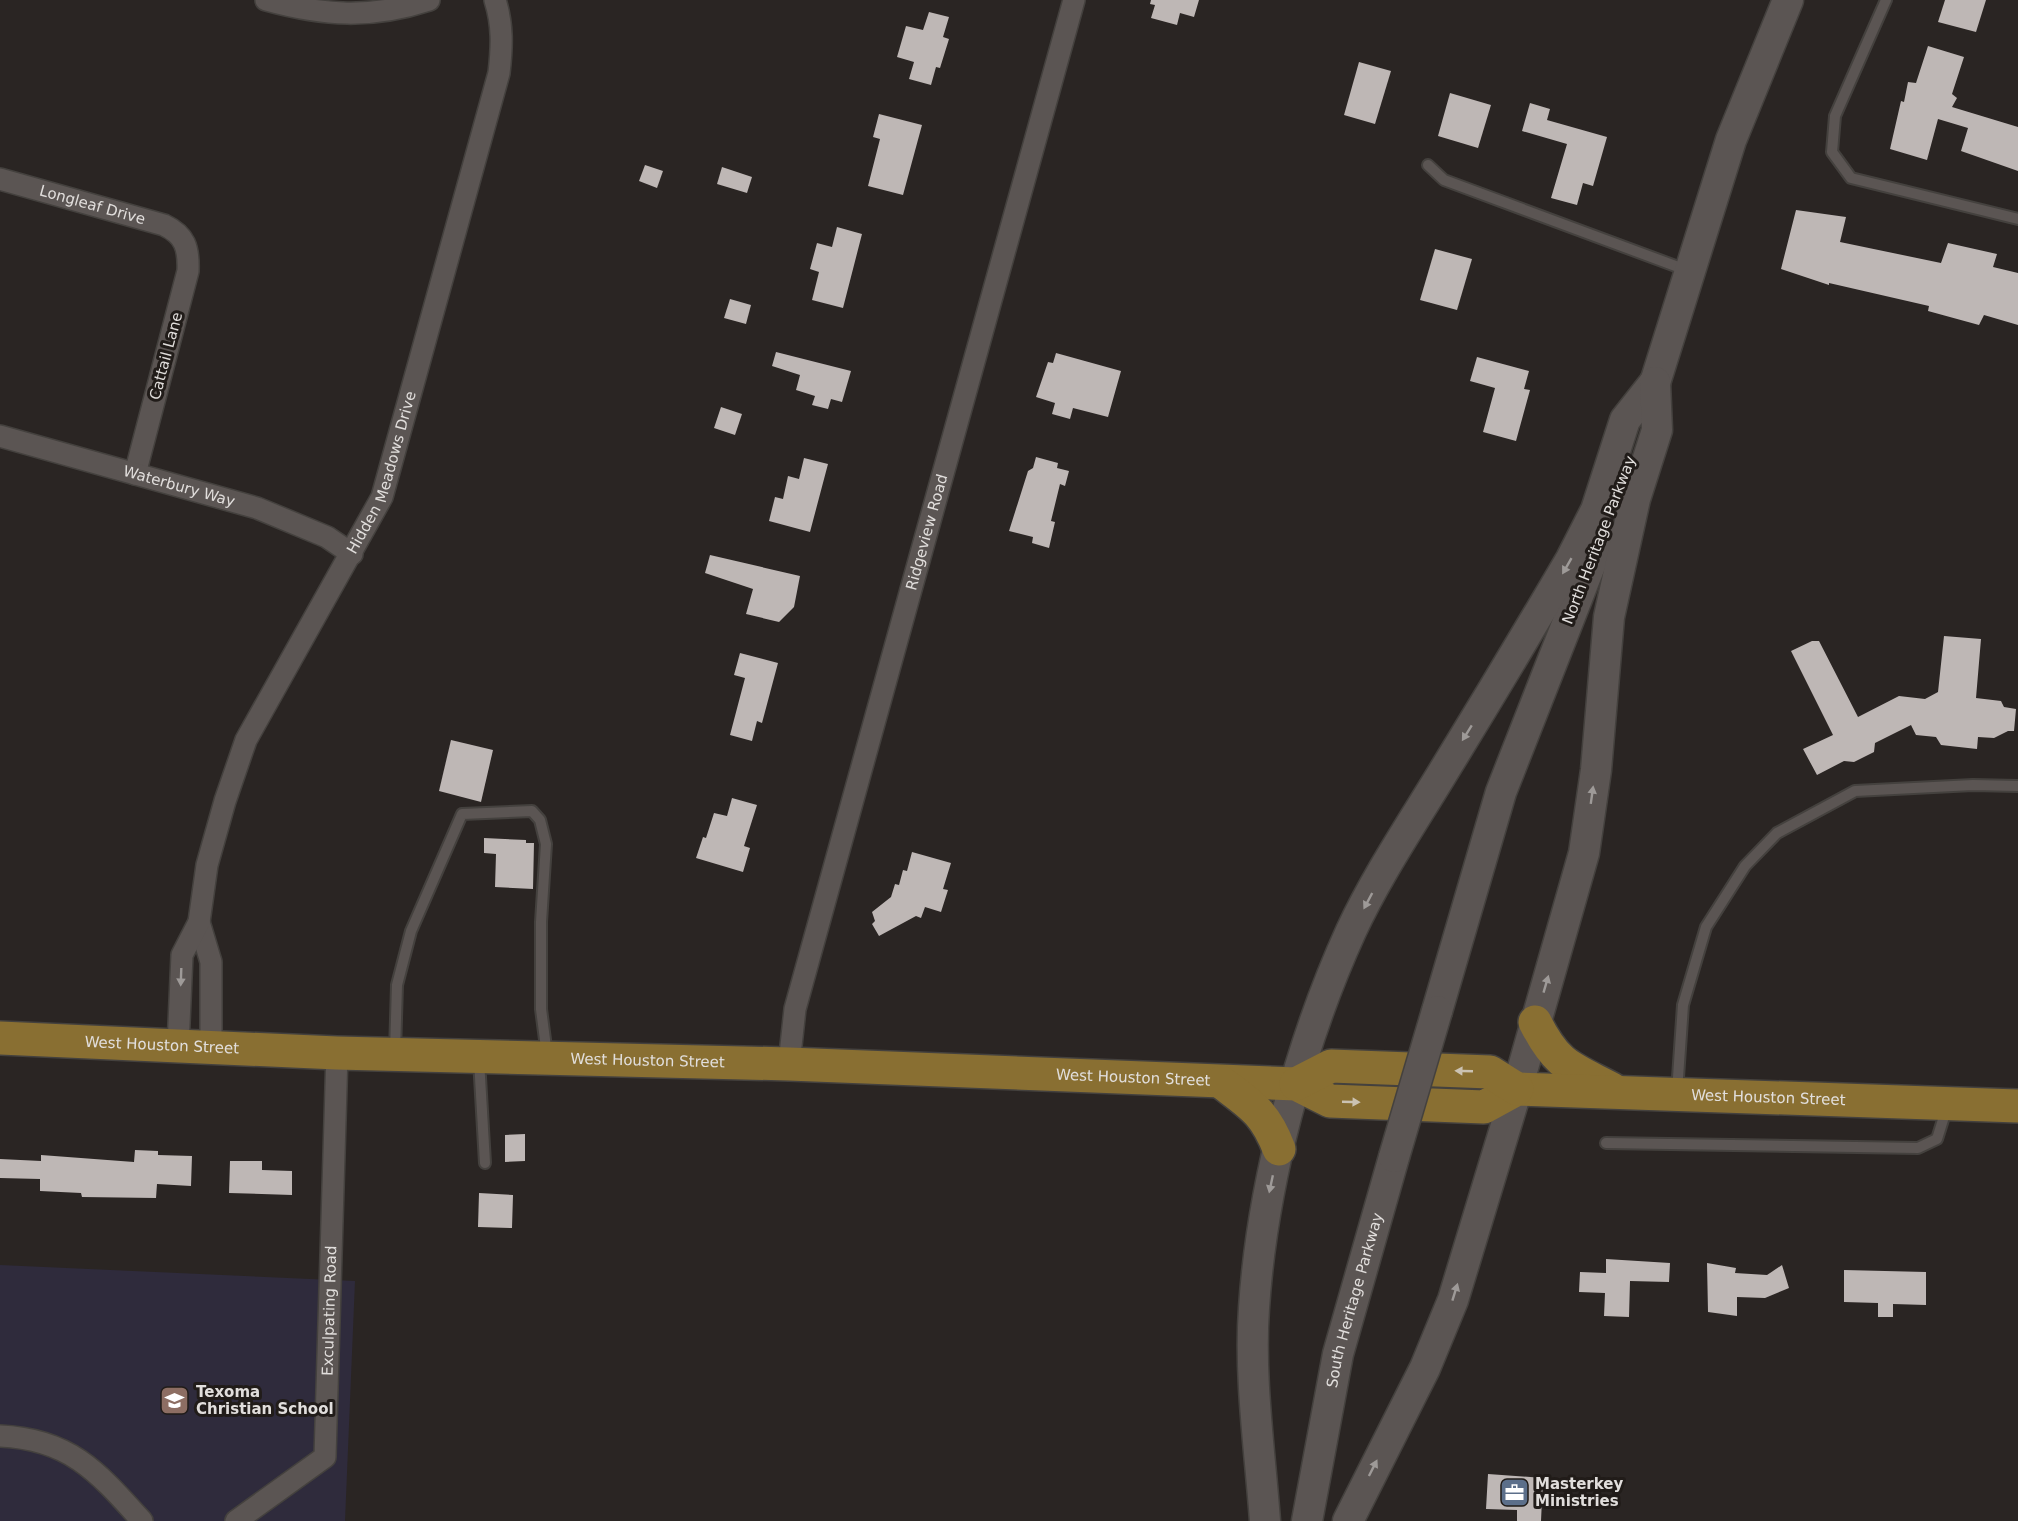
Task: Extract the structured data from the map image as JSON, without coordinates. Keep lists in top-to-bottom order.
{
  "streets": {
    "main road": ["North Heritage Parkway", "West Houston Street", "South Heritage Parkway"],
    "street": [
      "Longleaf Drive",
      "Cattail Lane",
      "Hidden Meadows Drive",
      "Waterbury Way",
      "Ridgeview Road",
      "Exculpating Road"
    ]
  },
  "crossings": [
    ["Longleaf Drive", "Cattail Lane"],
    ["Cattail Lane", "Waterbury Way"],
    ["Hidden Meadows Drive", "Waterbury Way"],
    ["Hidden Meadows Drive", "West Houston Street"],
    ["Ridgeview Road", "West Houston Street"],
    ["North Heritage Parkway", "South Heritage Parkway"],
    ["West Houston Street", "Exculpating Road"]
  ],
  "places": {
    "school or university": ["Texoma Christian School"],
    "office": ["Masterkey Ministries"]
  }
}
